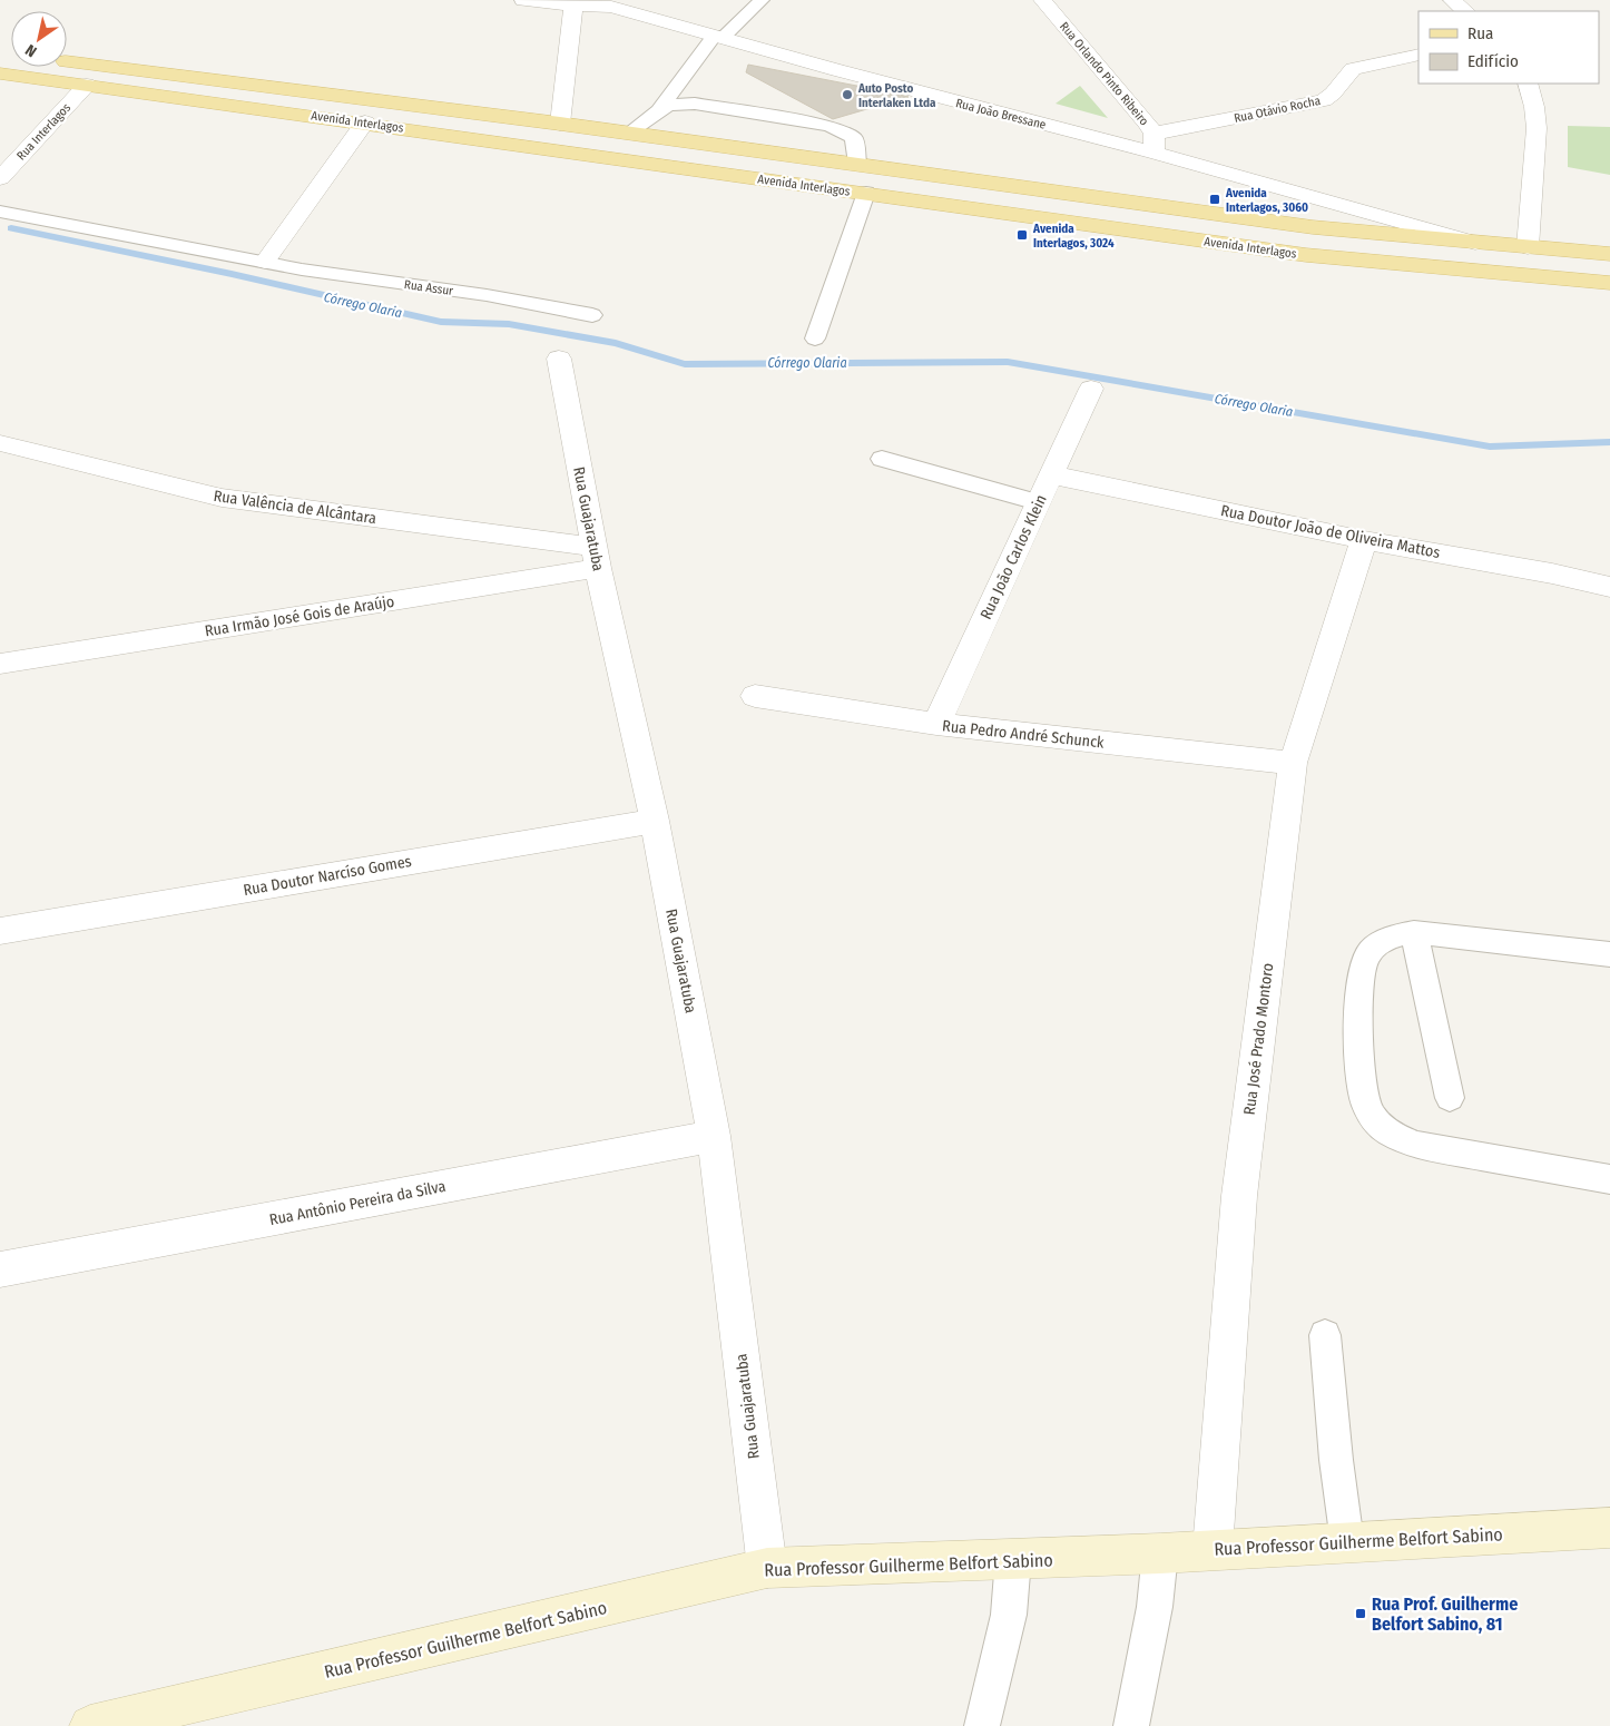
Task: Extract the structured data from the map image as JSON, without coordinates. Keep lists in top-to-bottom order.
{
  "streets": {
    "main road": ["Avenida Interlagos"],
    "street": [
      "Rua Orlando Pinto Ribeiro",
      "Rua Otávio Rocha",
      "Rua João Bressane",
      "Rua Interlagos",
      "Rua Valência de Alcântara",
      "Rua Guajaratuba",
      "Rua Doutor João de Oliveira Mattos",
      "Rua João Carlos Klein",
      "Rua Irmão José Gois de Araújo",
      "Rua Pedro André Schunck",
      "Rua Doutor Narcíso Gomes",
      "Rua José Prado Montoro",
      "Rua Antônio Pereira da Silva",
      "Rua Professor Guilherme Belfort Sabino"
    ],
    "lane": ["Rua Assur"]
  },
  "crossings": [
    ["Rua Orlando Pinto Ribeiro", "Rua Otávio Rocha"],
    ["Rua Orlando Pinto Ribeiro", "Rua João Bressane"],
    ["Rua Otávio Rocha", "Rua João Bressane"],
    ["Rua João Bressane", "Avenida Interlagos"],
    ["Avenida Interlagos", "Rua Interlagos"],
    ["Rua Valência de Alcântara", "Rua Guajaratuba"],
    ["Rua Valência de Alcântara", "Rua Irmão José Gois de Araújo"],
    ["Rua Guajaratuba", "Rua Irmão José Gois de Araújo"],
    ["Rua Guajaratuba", "Rua Doutor Narcíso Gomes"],
    ["Rua Guajaratuba", "Rua Antônio Pereira da Silva"],
    ["Rua Guajaratuba", "Rua Professor Guilherme Belfort Sabino"],
    ["Rua Doutor João de Oliveira Mattos", "Rua João Carlos Klein"],
    ["Rua Doutor João de Oliveira Mattos", "Rua José Prado Montoro"],
    ["Rua João Carlos Klein", "Rua Pedro André Schunck"],
    ["Rua Pedro André Schunck", "Rua José Prado Montoro"],
    ["Rua José Prado Montoro", "Rua Professor Guilherme Belfort Sabino"]
  ],
  "water": ["Córrego Olaria"],
  "places": {
    "other": ["Auto Posto Interlaken Ltda"],
    "transit": ["Avenida Interlagos, 3060", "Avenida Interlagos, 3024", "Rua Prof. Guilherme Belfort Sabino, 81"]
  },
  "legend": ["Rua", "Edifício"],
  "north": "bottom left"
}
